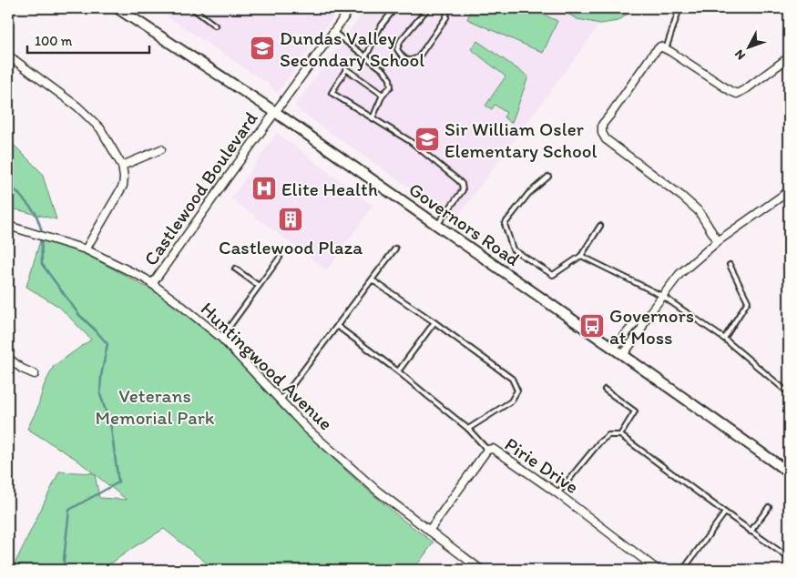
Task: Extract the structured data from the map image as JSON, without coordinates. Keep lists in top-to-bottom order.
{
  "streets": {
    "main road": ["Governors Road"],
    "street": ["Castlewood Boulevard", "Huntingwood Avenue", "Pirie Drive"]
  },
  "crossings": [
    ["Castlewood Boulevard", "Governors Road"],
    ["Castlewood Boulevard", "Huntingwood Avenue"],
    ["Huntingwood Avenue", "Pirie Drive"]
  ],
  "parks": ["Veterans Memorial Park"],
  "places": {
    "school or university": ["Dundas Valley Secondary School", "Sir William Osler Elementary School"],
    "hospital": ["Elite Health"],
    "building": ["Castlewood Plaza"],
    "bus stop": ["Governors at Moss"]
  },
  "scale_bar": "100 m",
  "north": "bottom left"
}
